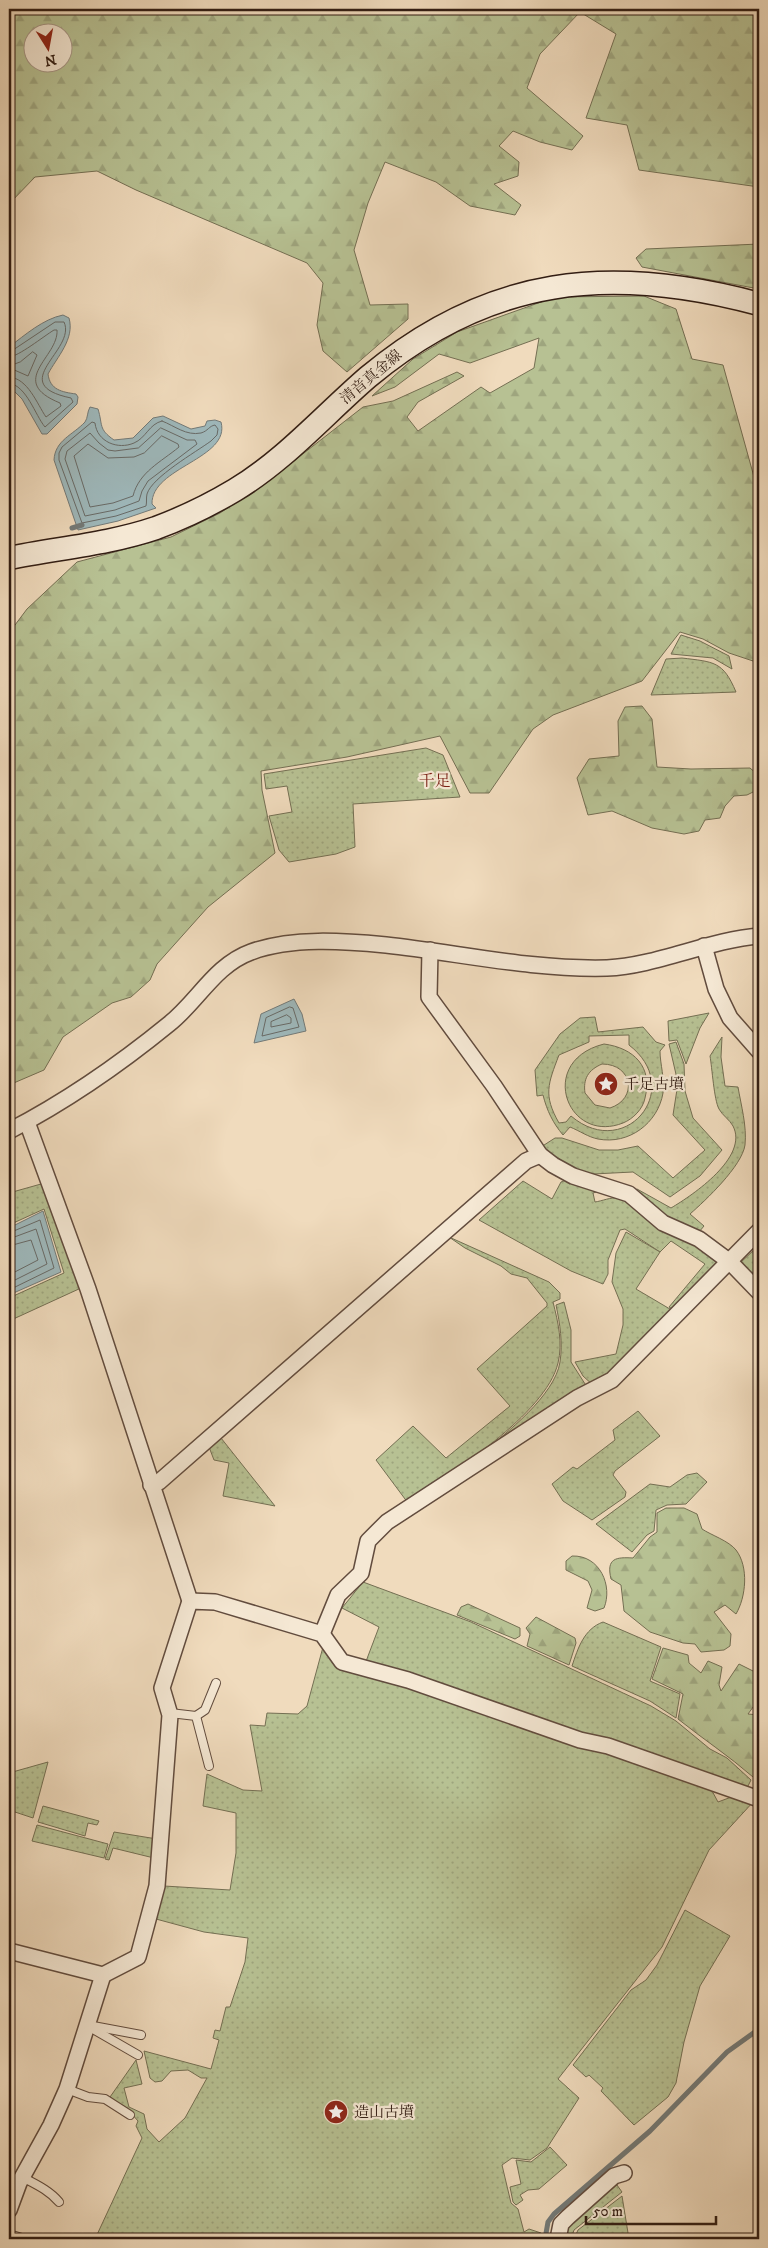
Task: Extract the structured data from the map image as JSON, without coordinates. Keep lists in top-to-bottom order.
{
  "streets": {
    "main road": ["清音真金線"]
  },
  "districts": ["千足"],
  "places": {
    "place": ["千足古墳", "造山古墳"]
  },
  "scale_bar": "50 m",
  "north": "bottom"
}
